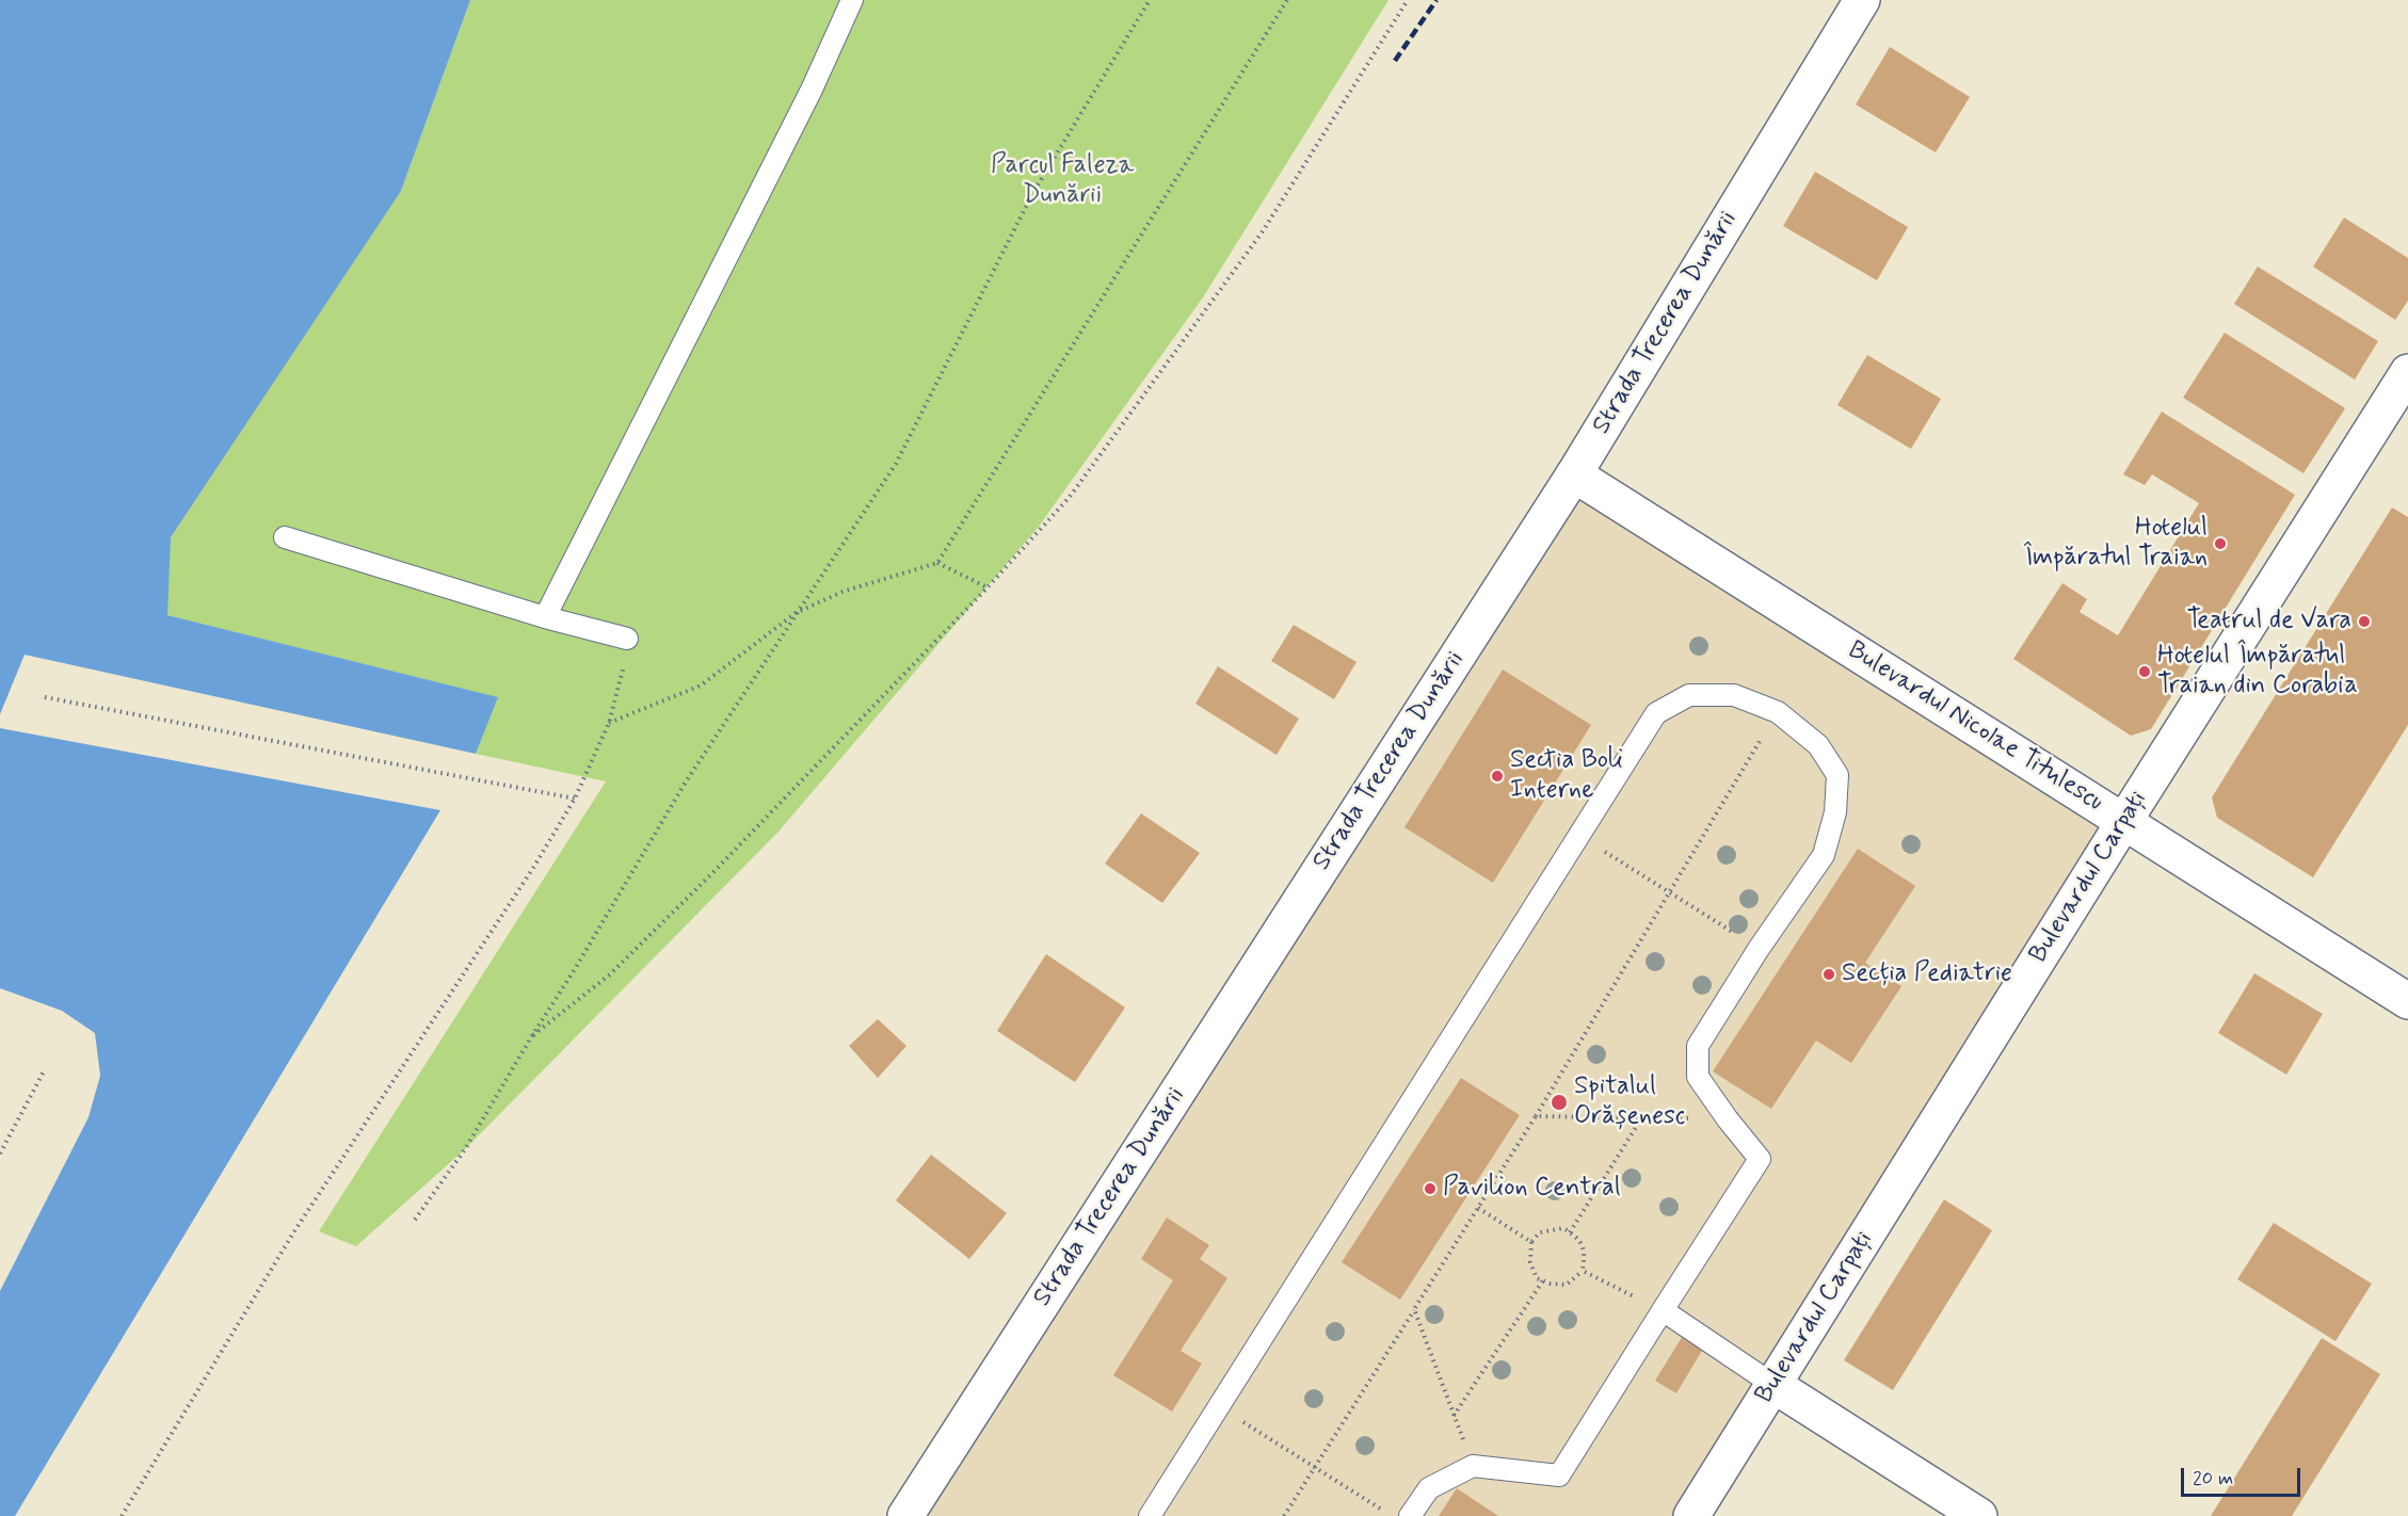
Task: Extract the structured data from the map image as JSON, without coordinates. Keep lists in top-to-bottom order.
{
  "streets": {
    "street": ["Strada Trecerea Dunării", "Bulevardul Nicolae Titulescu", "Bulevardul Carpați"]
  },
  "crossings": [
    ["Strada Trecerea Dunării", "Bulevardul Nicolae Titulescu"],
    ["Bulevardul Nicolae Titulescu", "Bulevardul Carpați"]
  ],
  "parks": ["Parcul Faleza Dunării"],
  "places": [
    "Hotelul Împăratul Traian",
    "Teatrul de Vara",
    "Hotelul Împăratul Traian din Corabia",
    "Sectia Boli Interne",
    "Secția Pediatrie",
    "Spitalul Orășenesc",
    "Pavilion Central"
  ],
  "scale_bar": "20 m"
}
